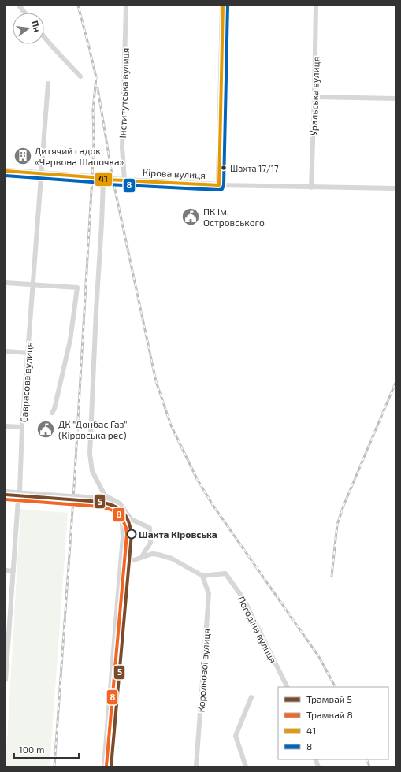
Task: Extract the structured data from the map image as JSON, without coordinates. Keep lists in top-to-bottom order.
{
  "streets": {
    "main road": ["Кірова вулиця"],
    "street": [
      "Інститутська вулиця",
      "Уральська вулиця",
      "Саврасова вулиця",
      "Погодіна вулиця",
      "Корольової вулиця"
    ]
  },
  "crossings": [
    ["Інститутська вулиця", "Кірова вулиця"],
    ["Кірова вулиця", "Саврасова вулиця"],
    ["Погодіна вулиця", "Корольової вулиця"]
  ],
  "places": {
    "building": ["Дитячий садок «Червона Шапочка»"],
    "other": ["Шахта 17/17", "Шахта Кіровська"],
    "public building": ["ПК ім. Островського", "ДК \"Донбас Газ\" (Кіровська рес)"]
  },
  "lines": [
    "transit line 41",
    "transit line 8",
    "tram line 5",
    "tram line 8"
  ],
  "legend": [
    "Трамвай 5",
    "Трамвай 8",
    "41",
    "8"
  ],
  "scale_bar": "100 m",
  "north": "right"
}
